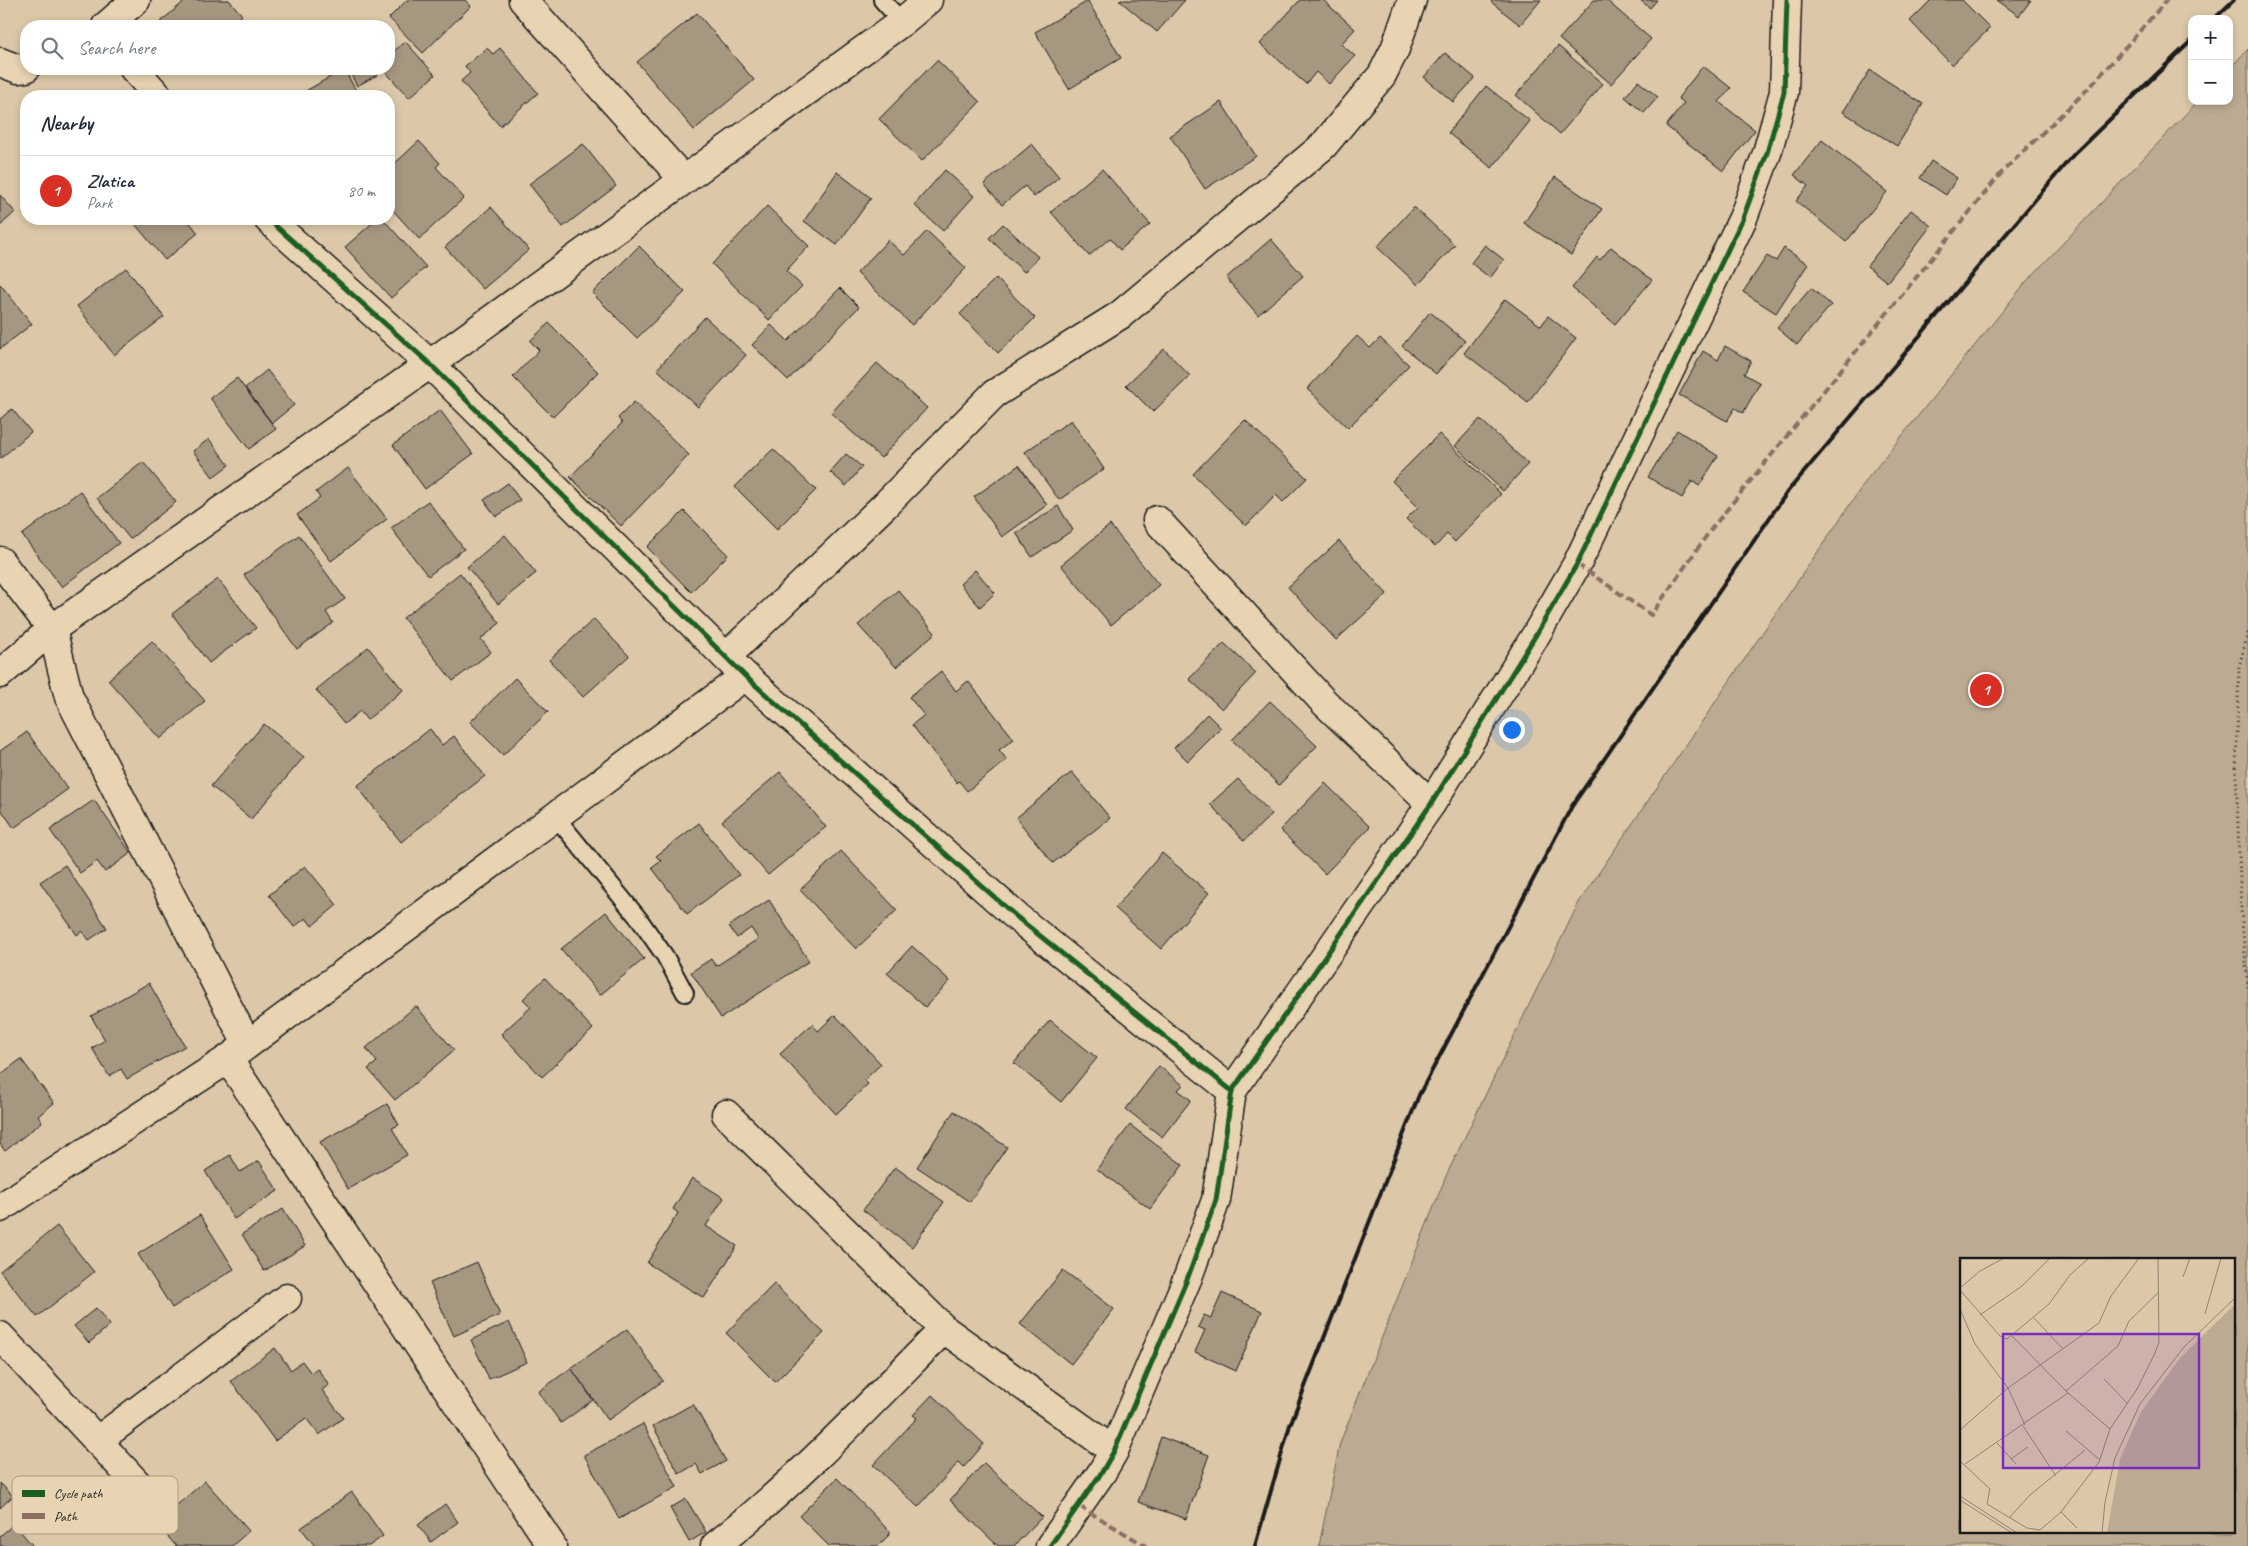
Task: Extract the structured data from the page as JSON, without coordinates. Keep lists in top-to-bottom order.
{
  "legend": ["Cycle path", "Path"],
  "page": {
    "map_buttons": ["+", "−"],
    "search": "Search here",
    "heading": "Nearby",
    "list": [
      {
        "mark": "1",
        "name": "Zlatica",
        "note": "Park",
        "value": "80 m"
      }
    ],
    "pins": "1"
  }
}
